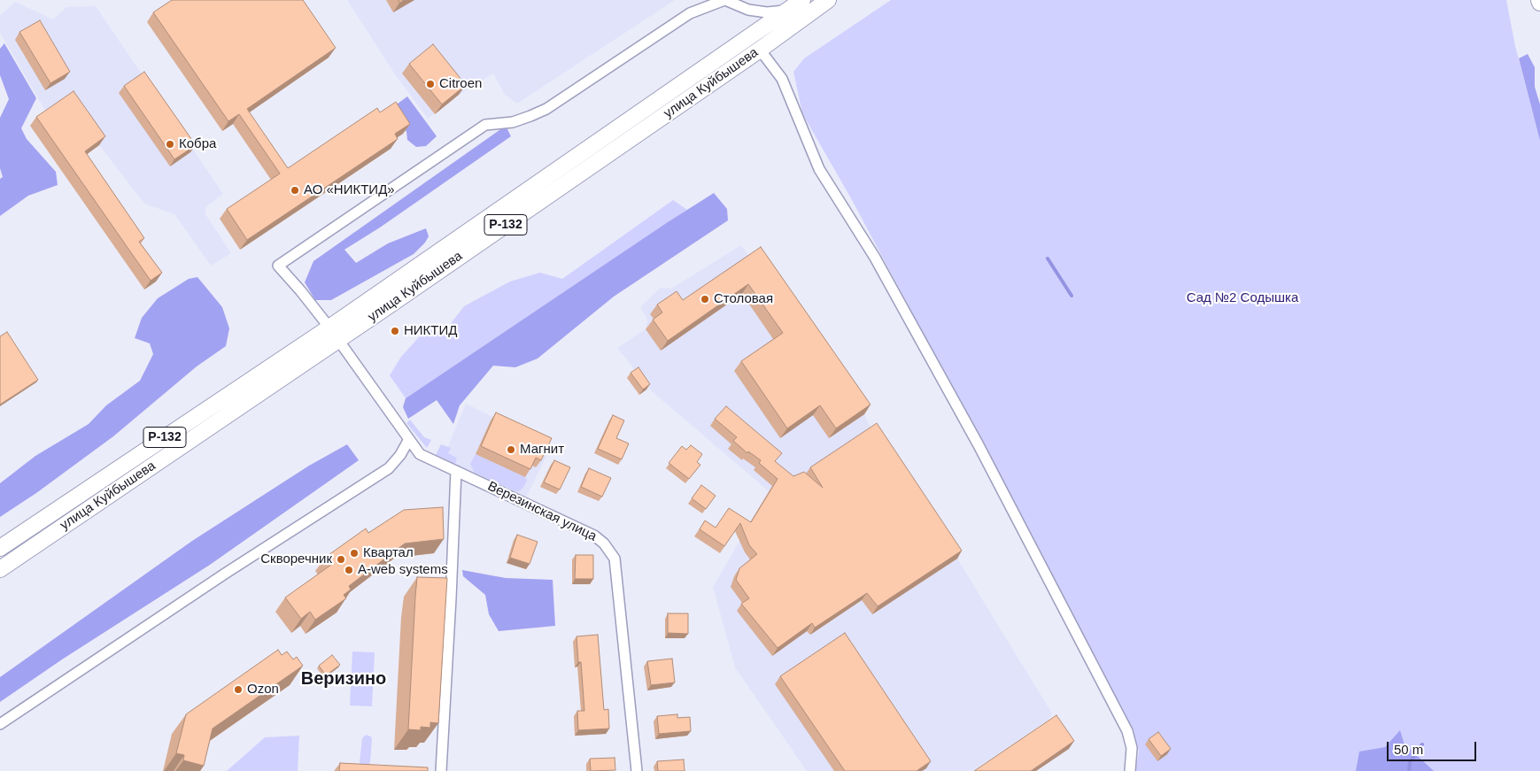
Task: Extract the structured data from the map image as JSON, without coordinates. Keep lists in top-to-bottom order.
{
  "streets": {
    "highway": ["улица Куйбышева", "Р-132"],
    "street": ["Верезинская улица"]
  },
  "crossings": [
    ["улица Куйбышева", "Верезинская улица"]
  ],
  "districts": ["Веризино"],
  "parks": ["Сад №2 Содышка"],
  "places": [
    "Citroen",
    "Кобра",
    "АО «НИКТИД»",
    "Столовая",
    "НИКТИД",
    "Магнит",
    "Квартал",
    "Скворечник",
    "A-web systems",
    "Ozon"
  ],
  "scale_bar": "50 m"
}
